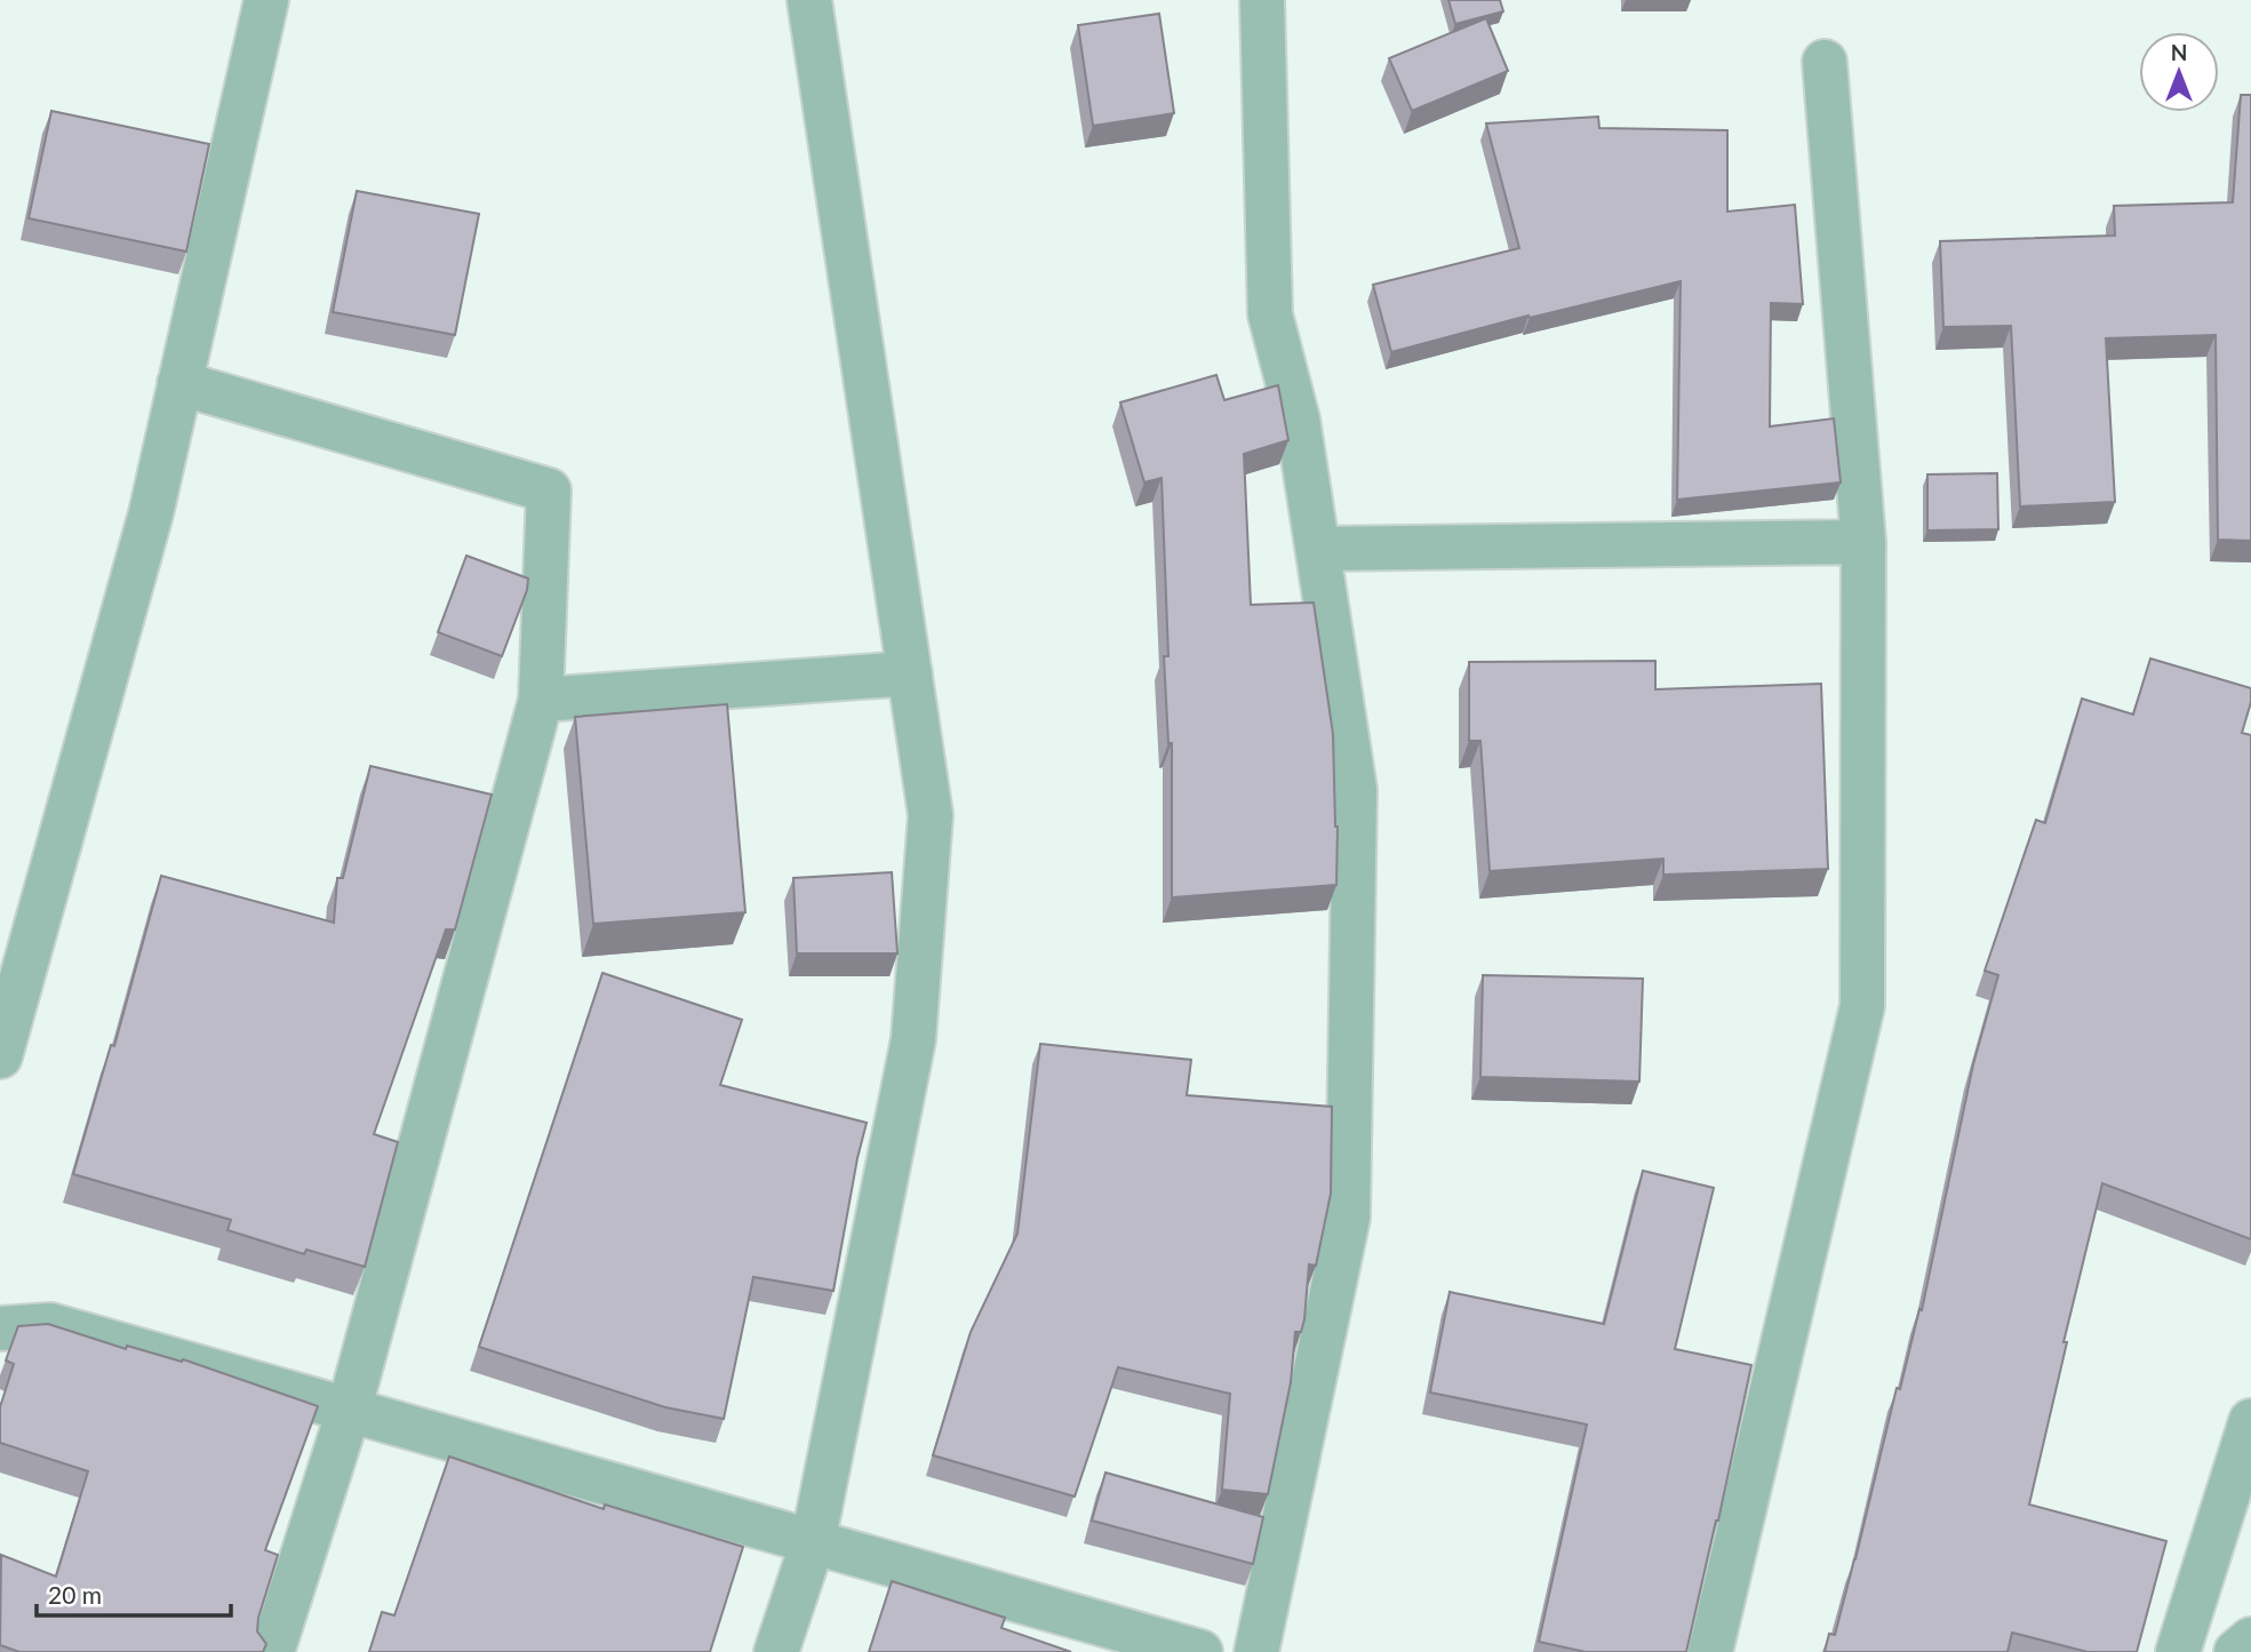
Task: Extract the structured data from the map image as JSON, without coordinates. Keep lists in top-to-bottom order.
{
  "scale_bar": "20 m",
  "north": "top"
}
